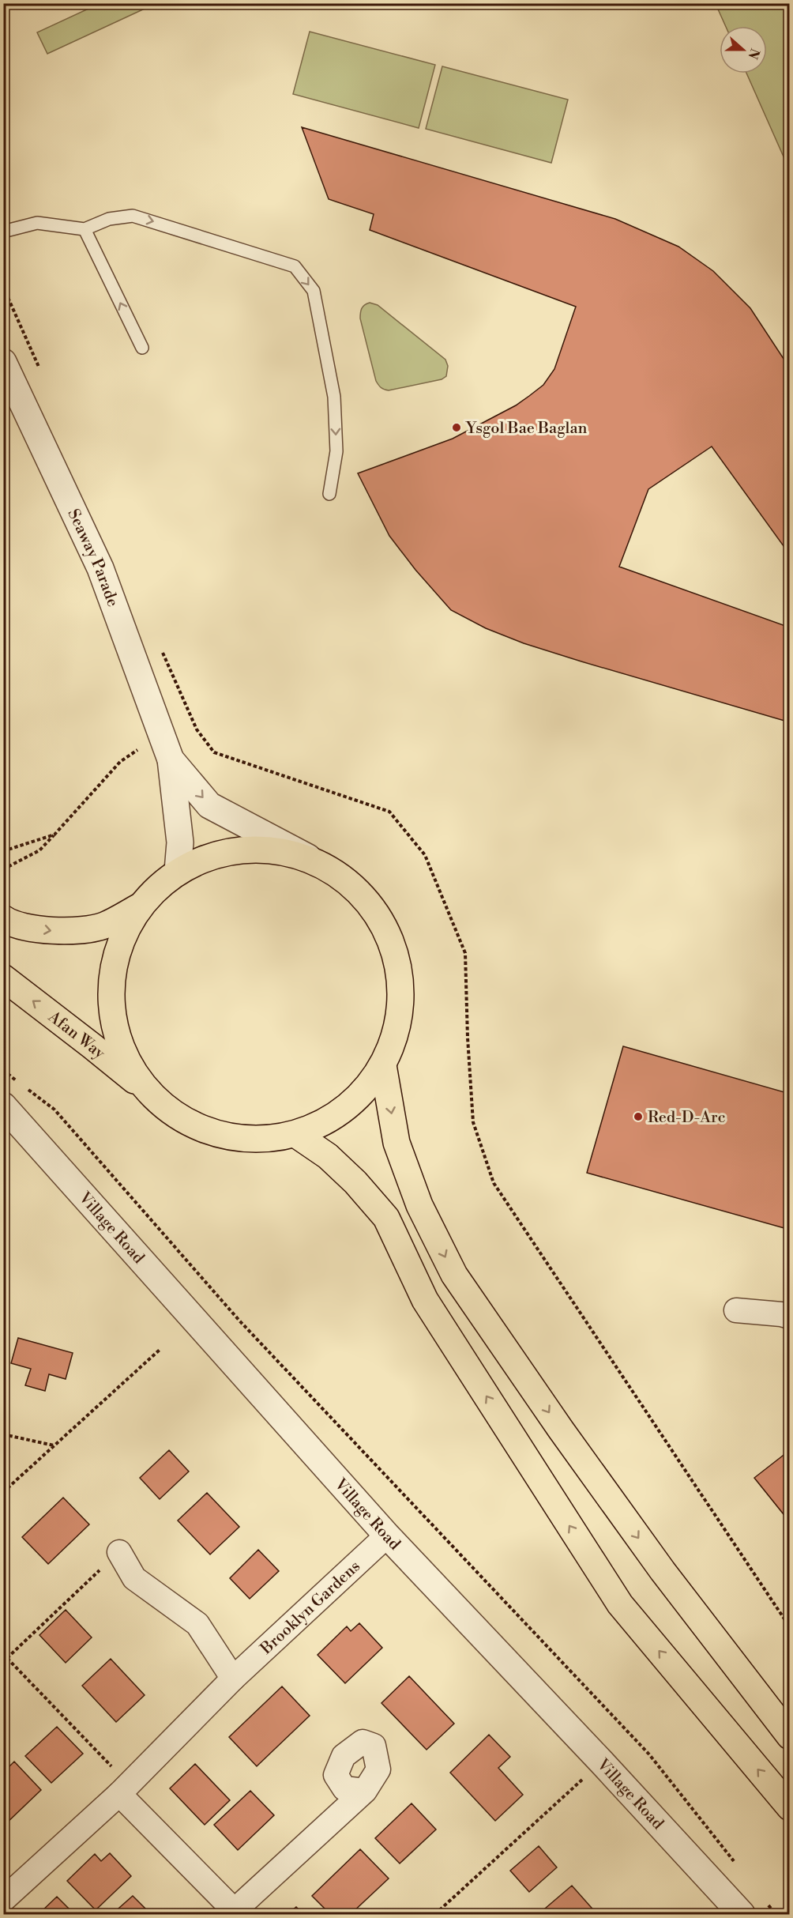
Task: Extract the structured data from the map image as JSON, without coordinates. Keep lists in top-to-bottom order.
{
  "streets": {
    "main road": ["Afan Way"],
    "street": ["Seaway Parade", "Village Road", "Brooklyn Gardens"]
  },
  "crossings": [
    ["Village Road", "Brooklyn Gardens"]
  ],
  "one_way": ["Afan Way"],
  "places": ["Ysgol Bae Baglan", "Red-D-Arc"],
  "north": "right"
}
